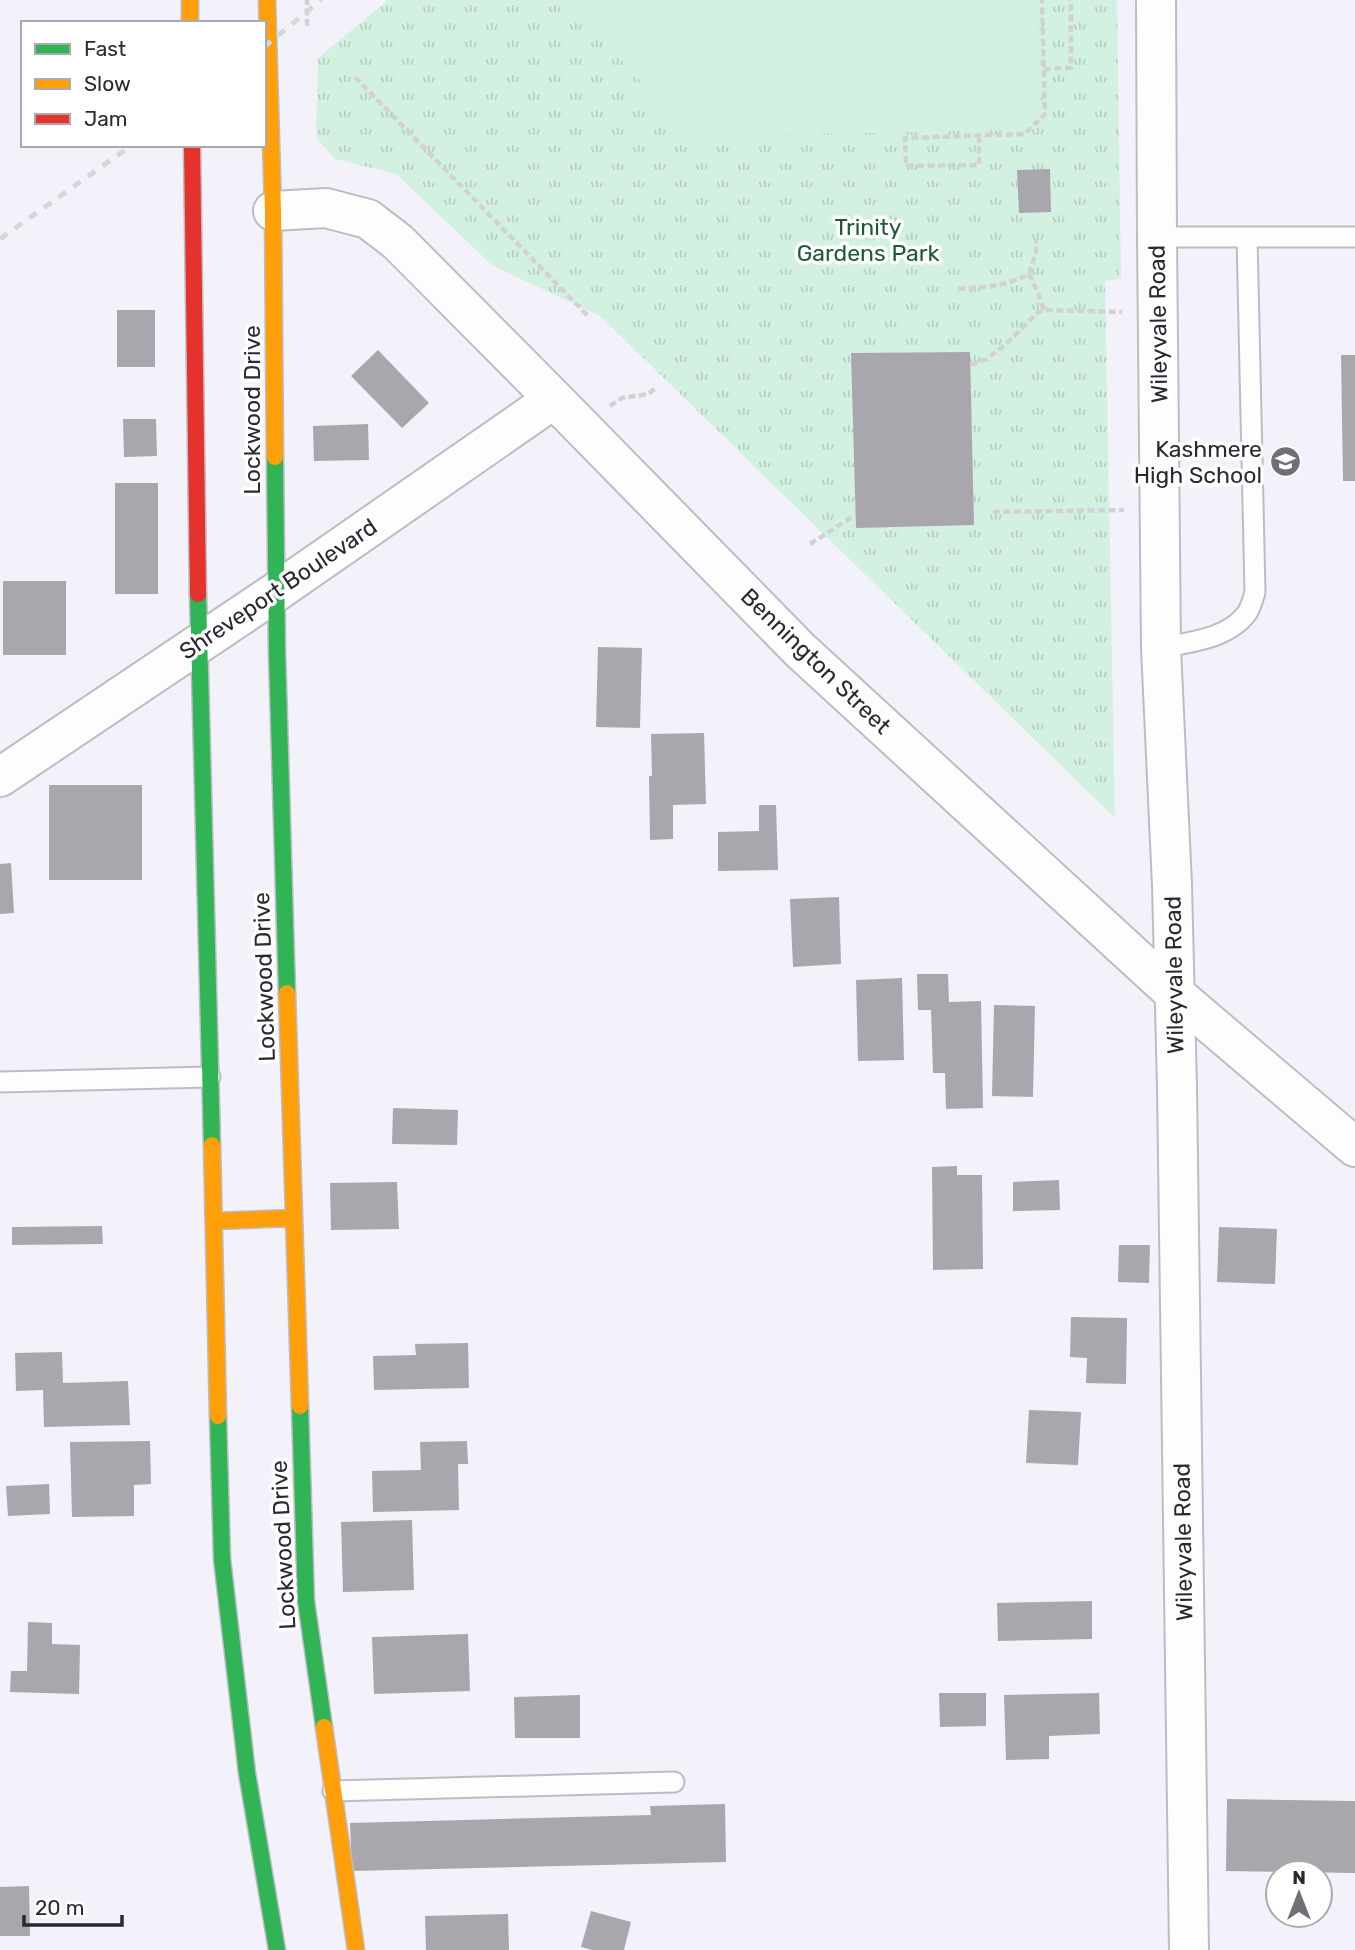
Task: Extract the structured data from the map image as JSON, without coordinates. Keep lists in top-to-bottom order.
{
  "streets": {
    "main road": ["Lockwood Drive"],
    "street": ["Wileyvale Road", "Shreveport Boulevard", "Bennington Street"]
  },
  "crossings": [
    ["Wileyvale Road", "Bennington Street"],
    ["Lockwood Drive", "Shreveport Boulevard"],
    ["Lockwood Drive", "Bennington Street"],
    ["Shreveport Boulevard", "Bennington Street"]
  ],
  "parks": ["Trinity Gardens Park"],
  "places": {
    "school or university": ["Kashmere High School"]
  },
  "legend": ["Fast", "Slow", "Jam"],
  "scale_bar": "20 m",
  "north": "top"
}
